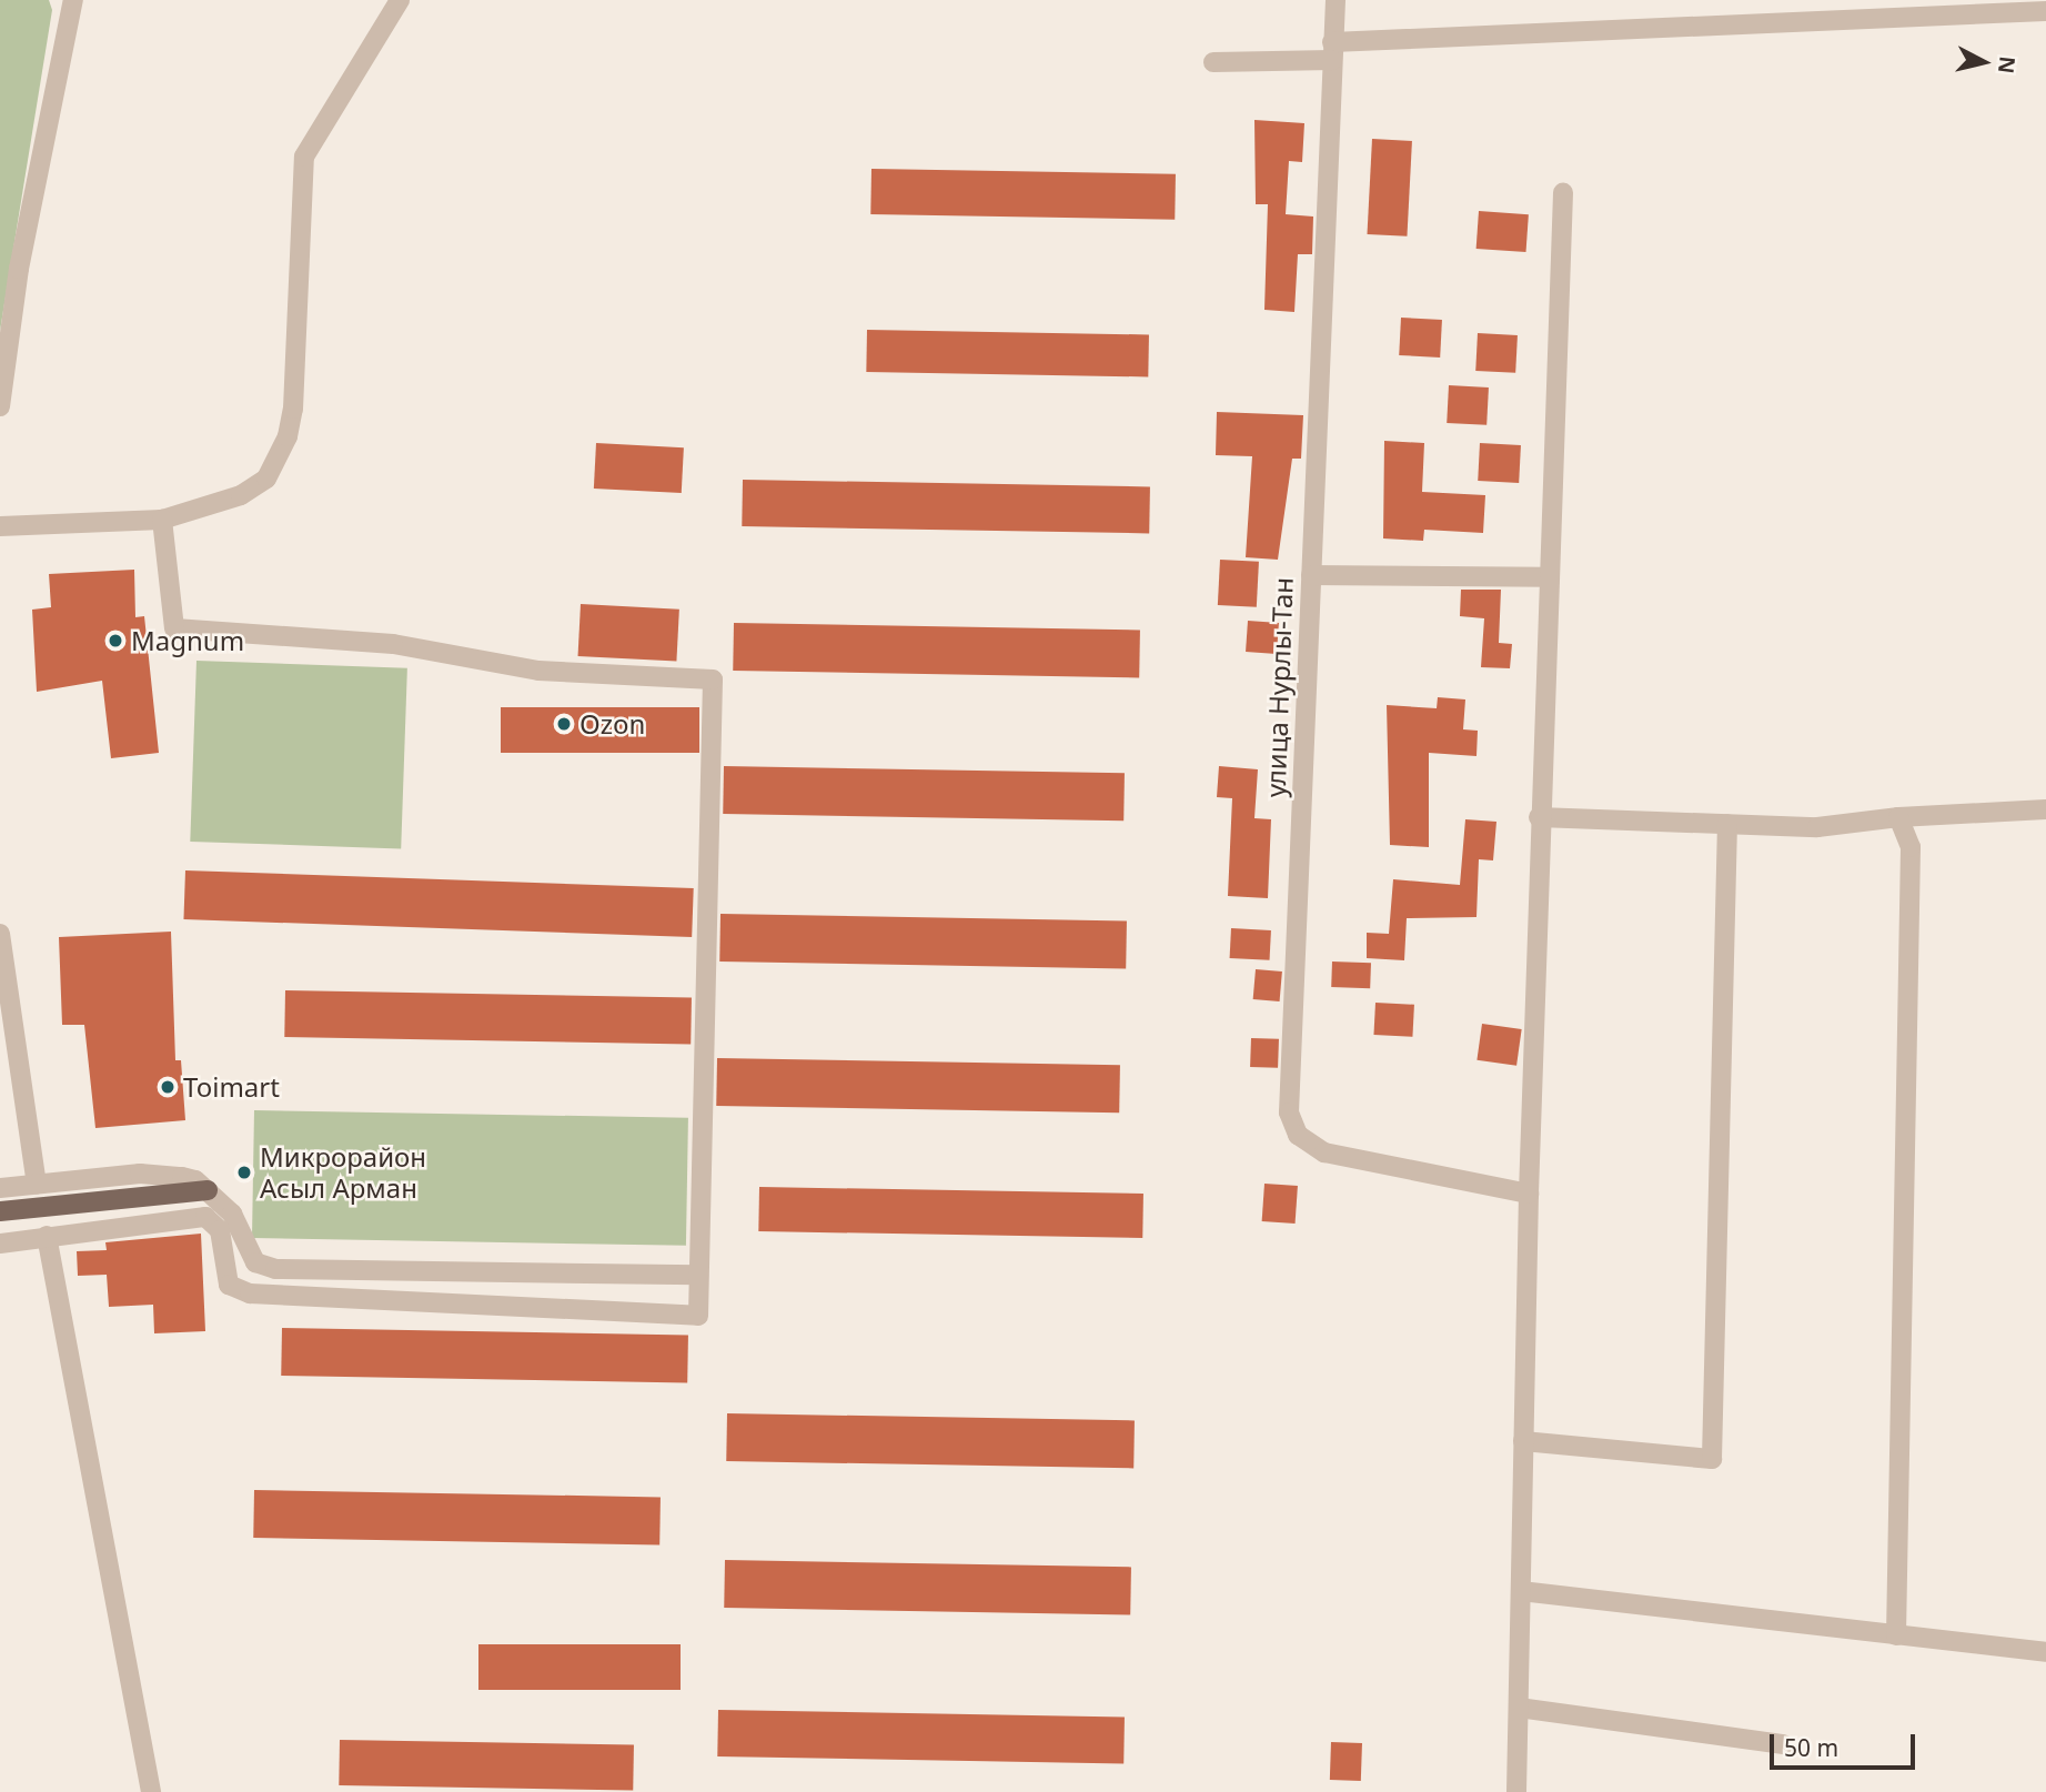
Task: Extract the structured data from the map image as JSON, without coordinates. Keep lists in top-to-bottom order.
{
  "streets": {
    "street": ["улица Нурлы-Тан"]
  },
  "places": [
    "Magnum",
    "Ozon",
    "Toimart",
    "Микрорайон Асыл Арман"
  ],
  "scale_bar": "50 m",
  "north": "right"
}
